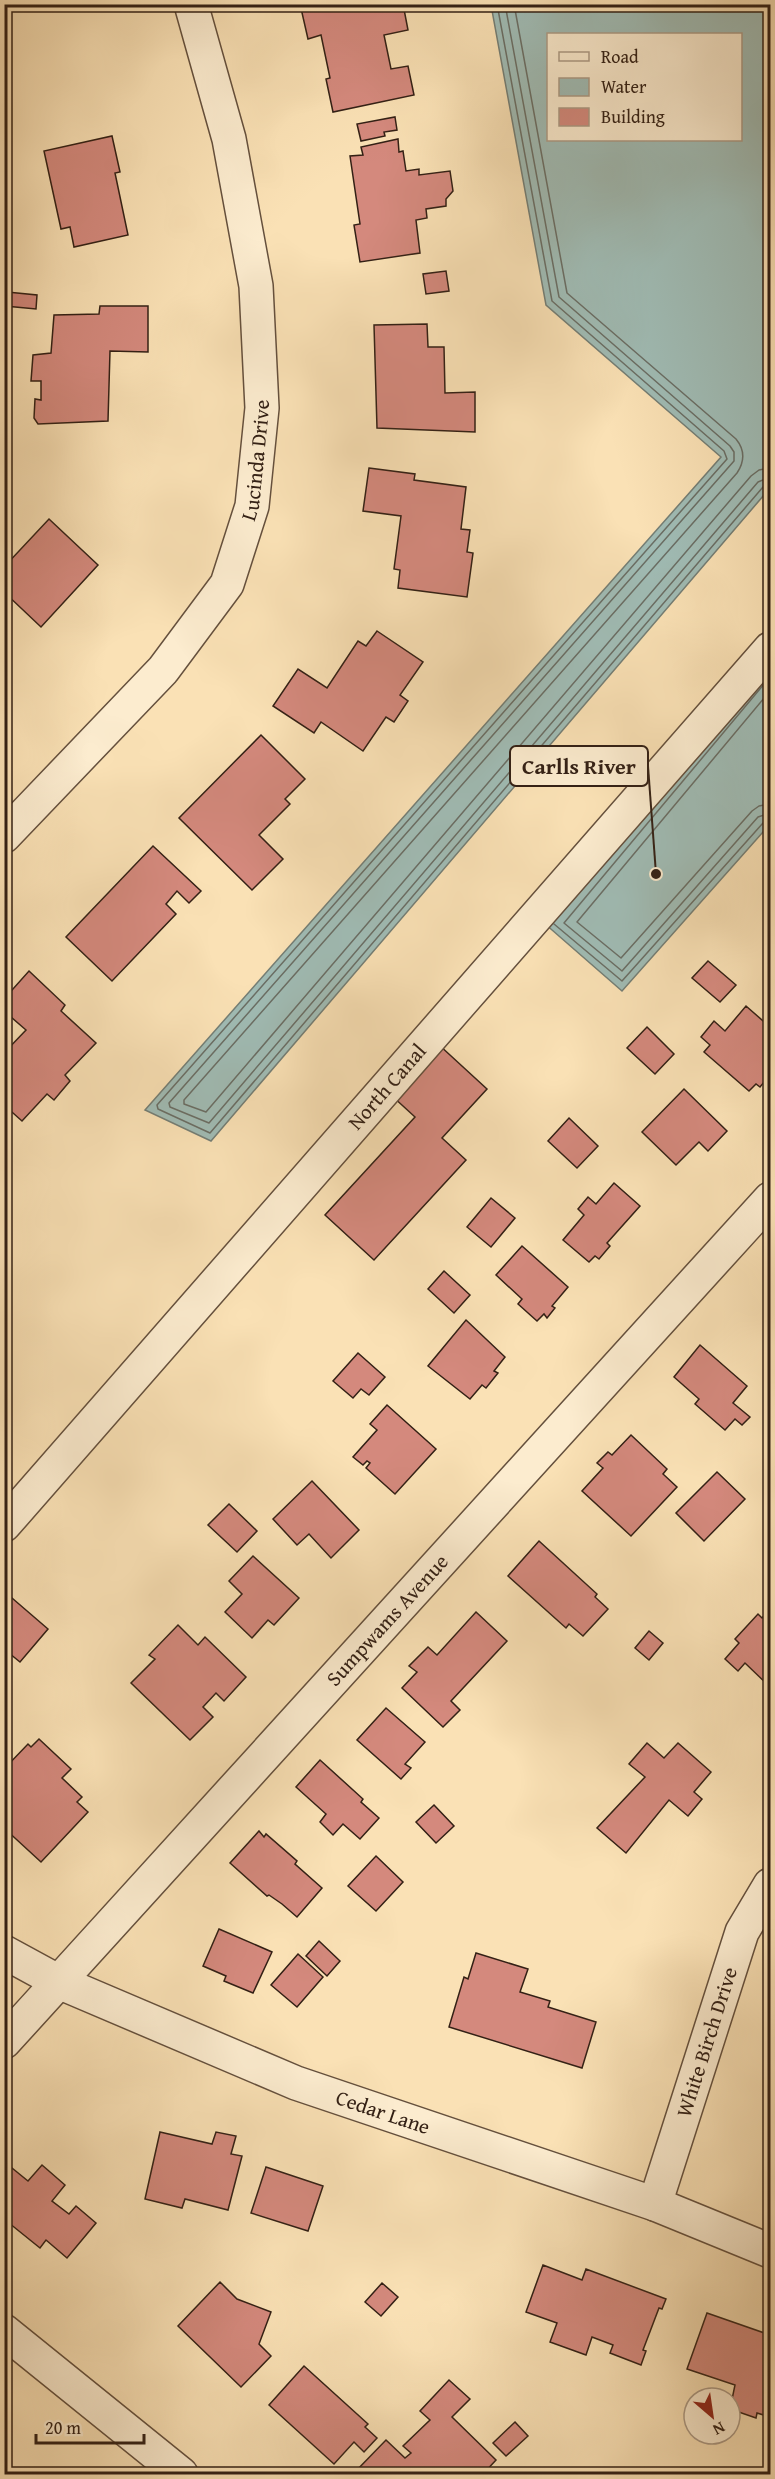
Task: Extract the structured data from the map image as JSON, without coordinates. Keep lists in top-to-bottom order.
{
  "streets": {
    "street": [
      "Lucinda Drive",
      "North Canal",
      "Sumpwams Avenue",
      "White Birch Drive",
      "Cedar Lane"
    ]
  },
  "crossings": [
    ["Sumpwams Avenue", "Cedar Lane"],
    ["White Birch Drive", "Cedar Lane"]
  ],
  "places": ["Carlls River"],
  "legend": ["Road", "Water", "Building"],
  "scale_bar": "20 m",
  "north": "bottom right"
}
